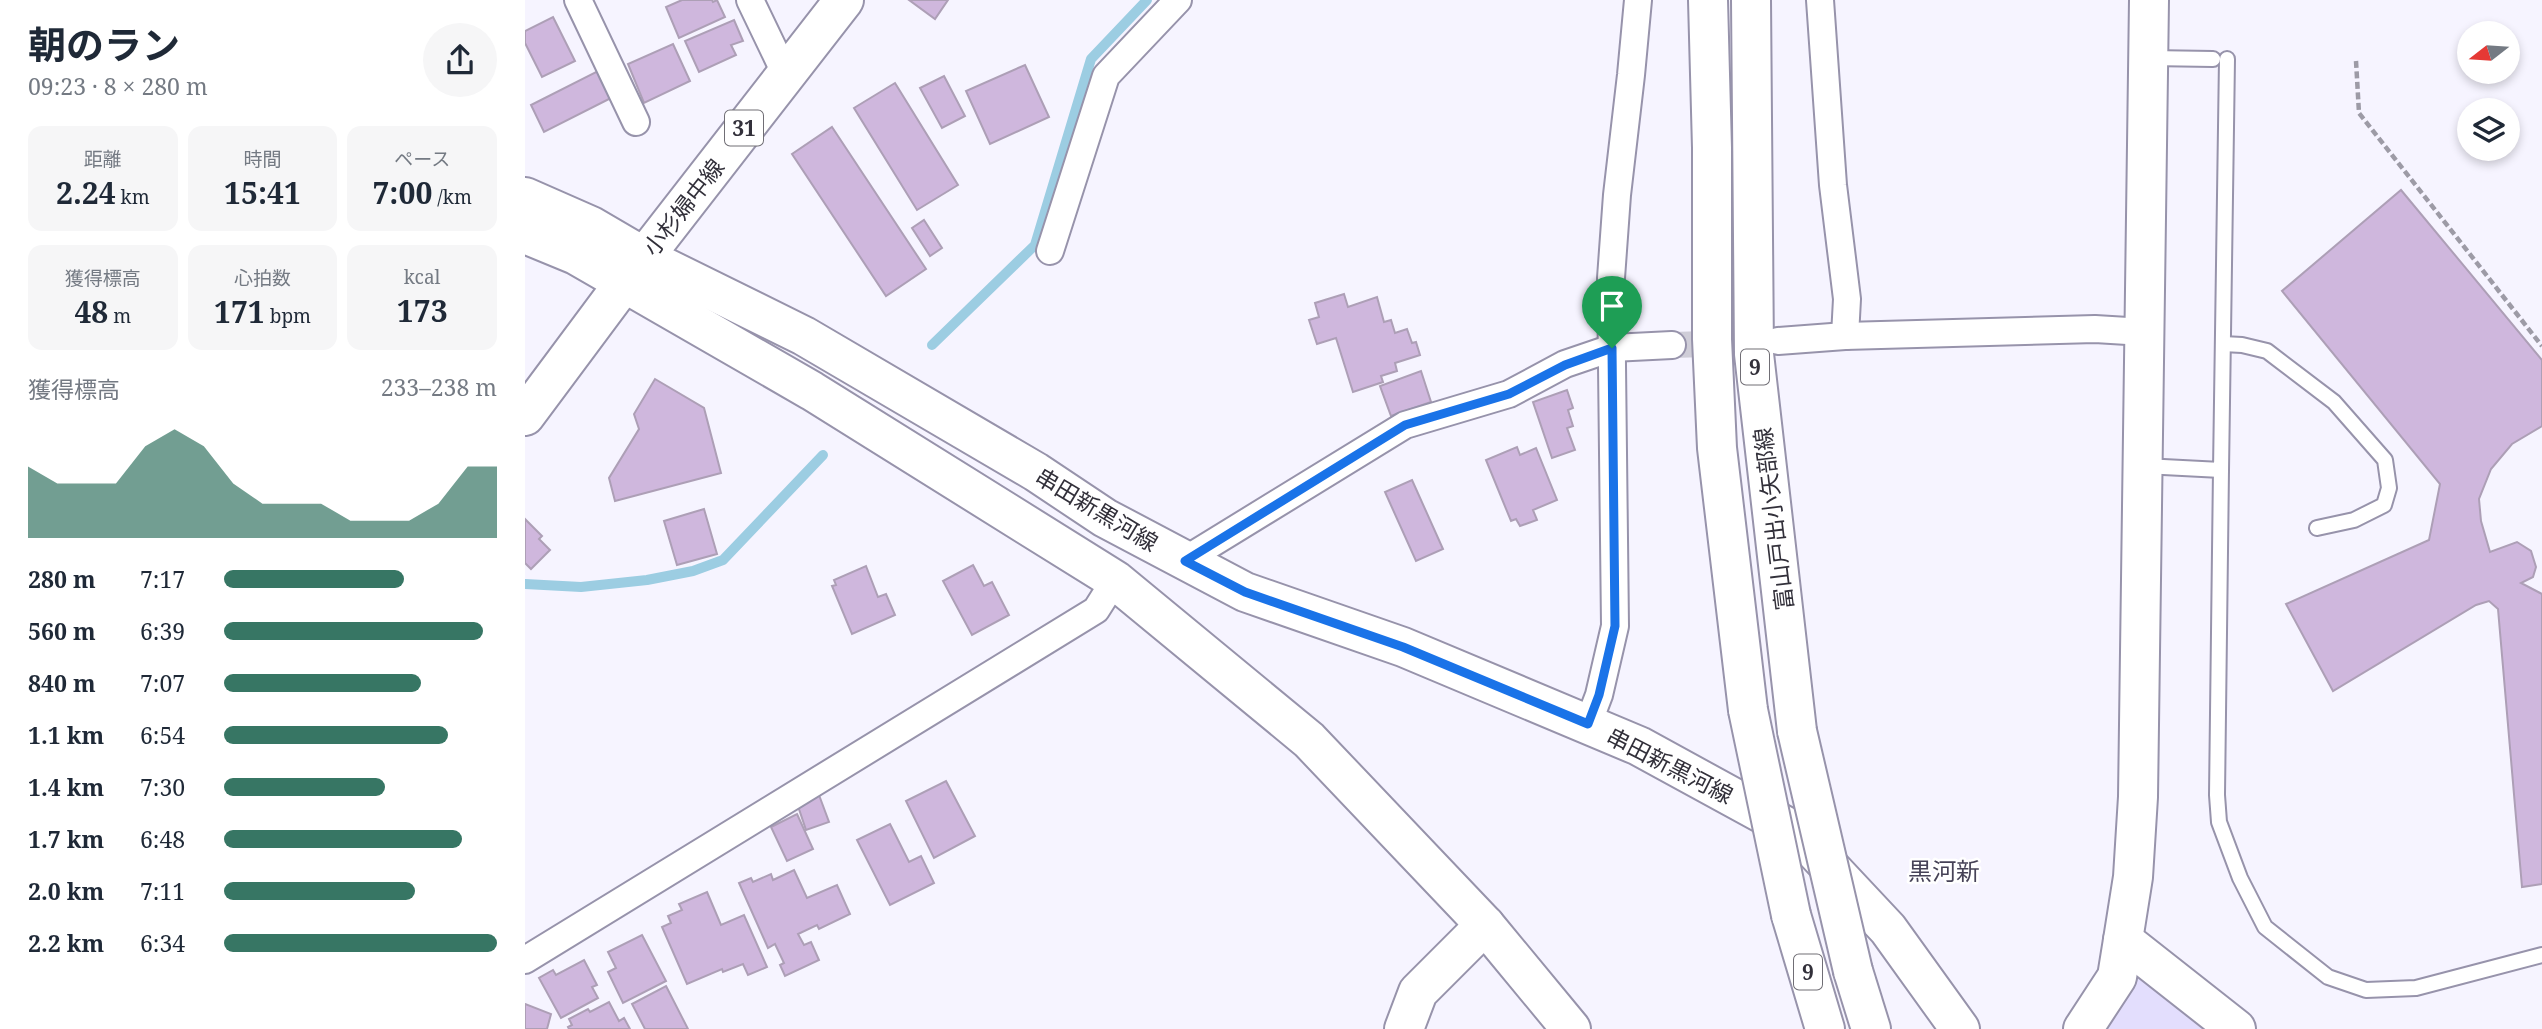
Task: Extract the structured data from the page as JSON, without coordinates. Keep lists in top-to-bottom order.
{
  "streets": {
    "main road": [
      "31",
      "小杉婦中線",
      "9",
      "串田新黒河線",
      "富山戸出小矢部線"
    ]
  },
  "crossings": [
    ["小杉婦中線", "串田新黒河線"]
  ],
  "districts": ["黒河新"],
  "north": "left",
  "page": {
    "heading": ["朝のラン", "09:23 · 8 × 280 m"],
    "stats": [
      ["距離", "2.24 km"],
      ["時間", "15:41"],
      ["ペース", "7:00 /km"],
      ["獲得標高", "48 m"],
      ["心拍数", "171 bpm"],
      ["kcal", "173"]
    ],
    "chart": ["獲得標高", "233–238 m"],
    "list": [
      {
        "name": "280 m",
        "note": "7:17"
      },
      {
        "name": "560 m",
        "note": "6:39"
      },
      {
        "name": "840 m",
        "note": "7:07"
      },
      {
        "name": "1.1 km",
        "note": "6:54"
      },
      {
        "name": "1.4 km",
        "note": "7:30"
      },
      {
        "name": "1.7 km",
        "note": "6:48"
      },
      {
        "name": "2.0 km",
        "note": "7:11"
      },
      {
        "name": "2.2 km",
        "note": "6:34"
      }
    ]
  }
}
